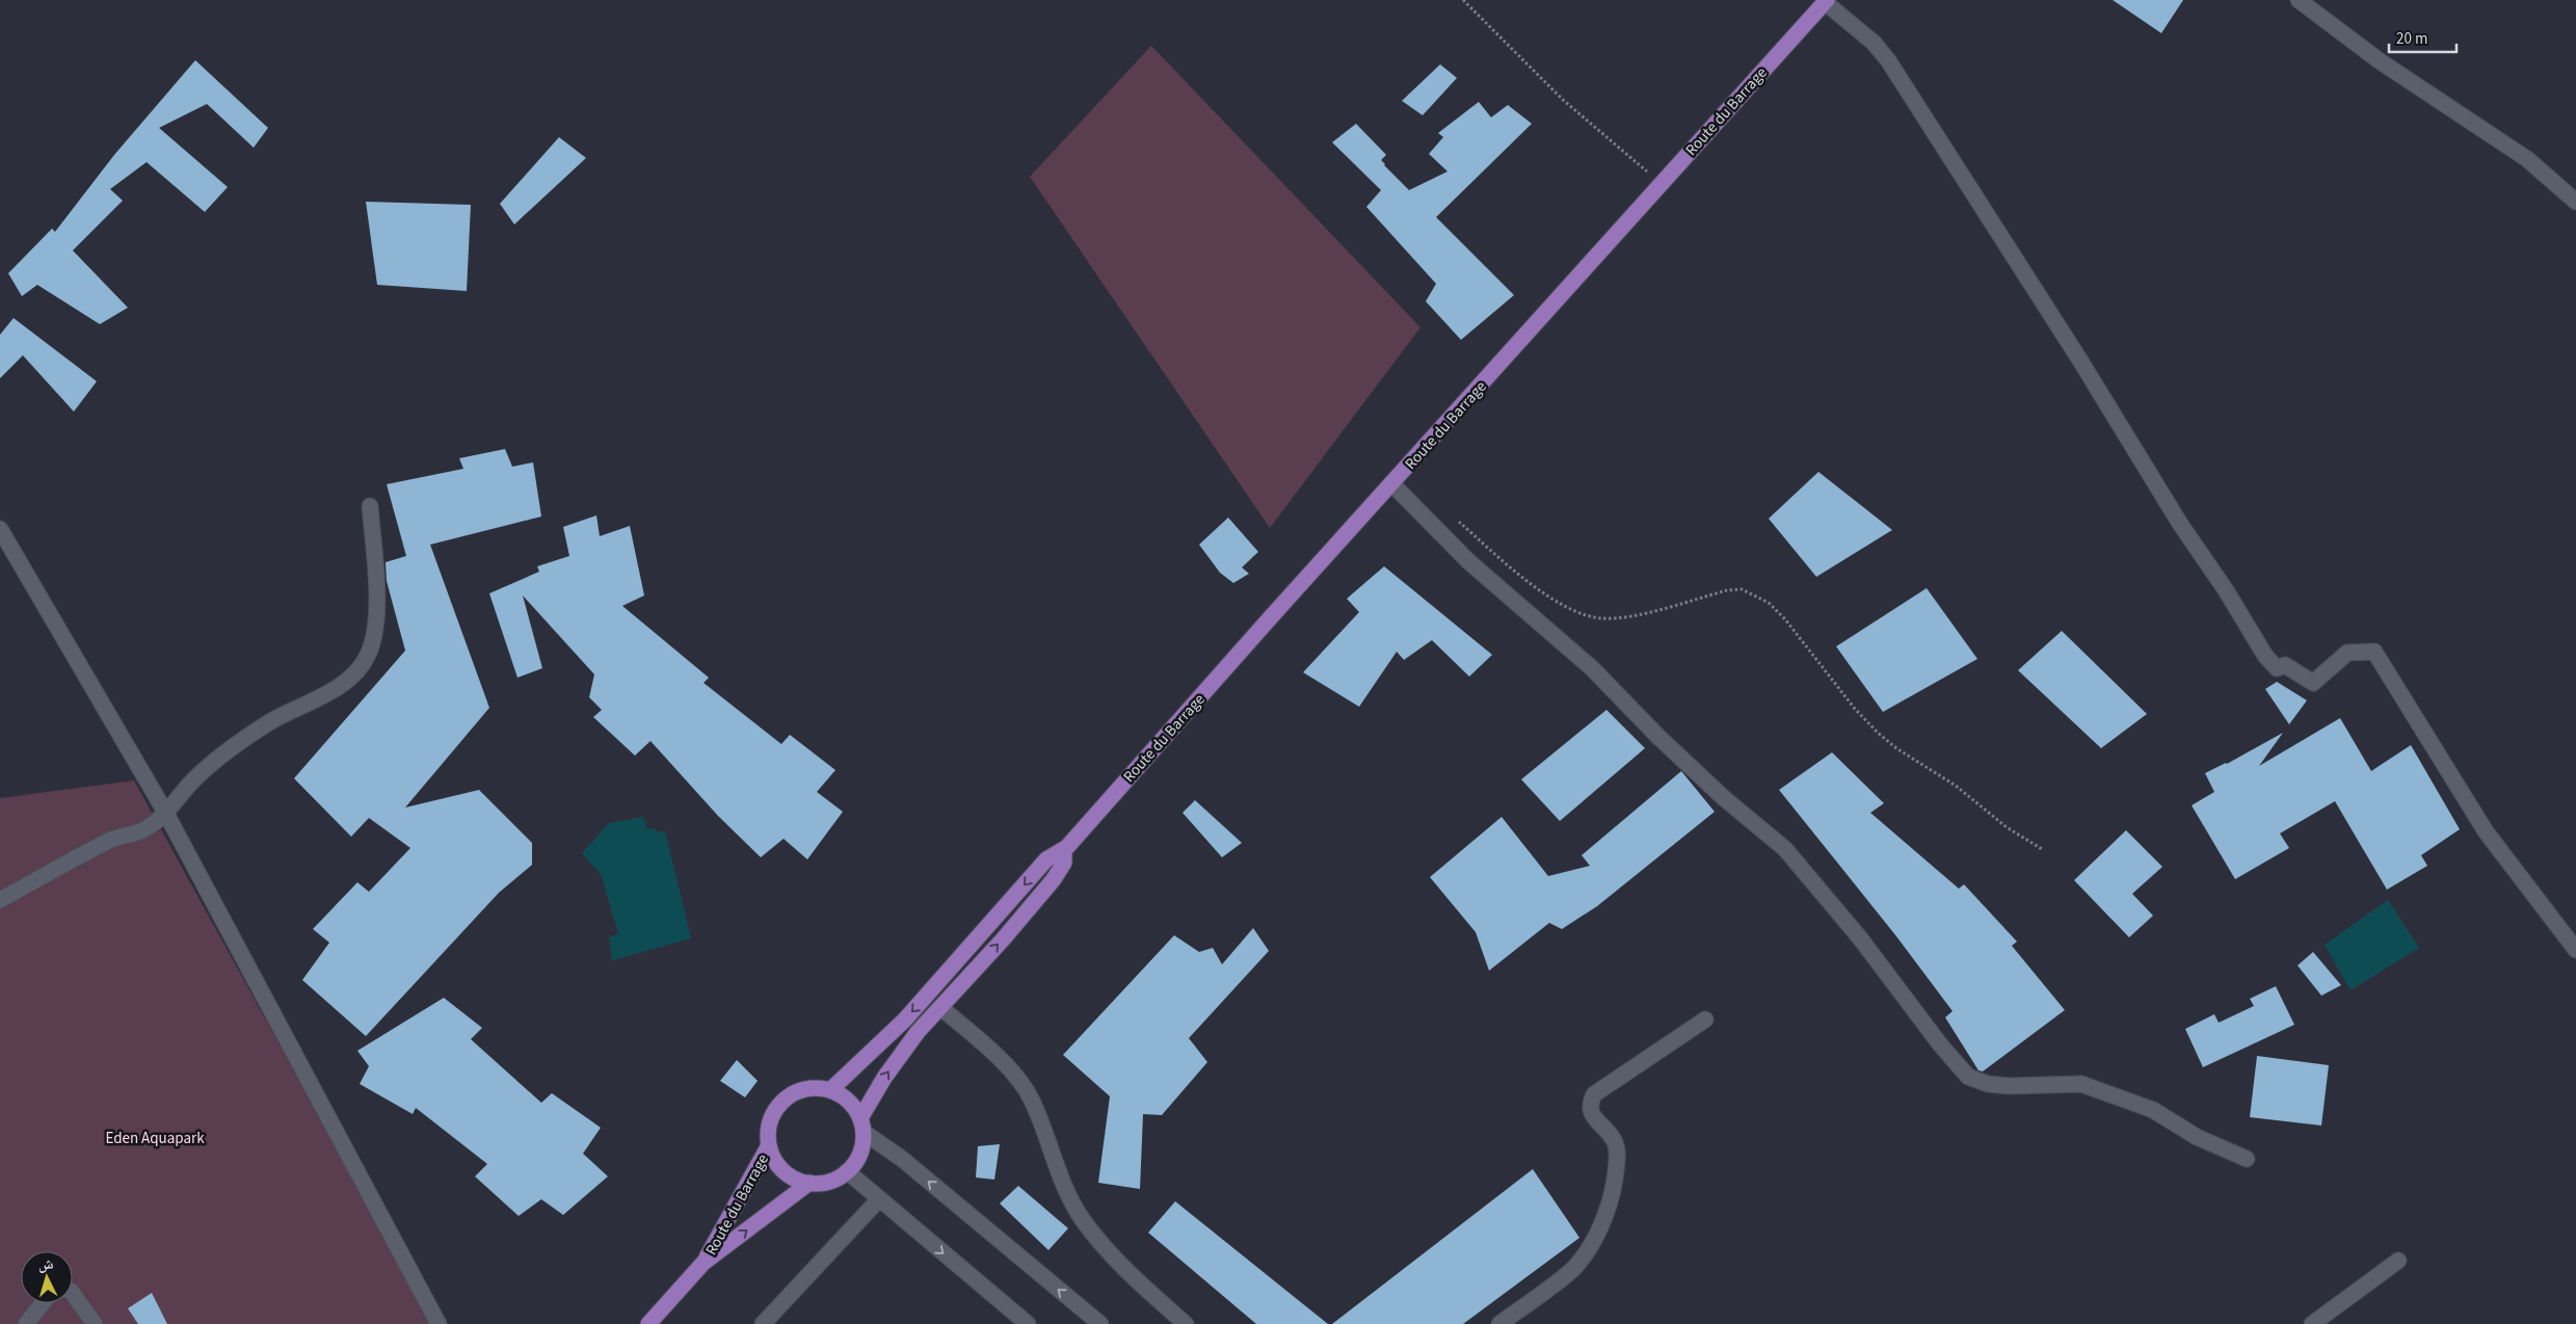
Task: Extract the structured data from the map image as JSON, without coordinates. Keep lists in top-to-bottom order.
{
  "streets": {
    "main road": ["Route du Barrage"]
  },
  "parks": ["Eden Aquapark"],
  "scale_bar": "20 m",
  "north": "top"
}
